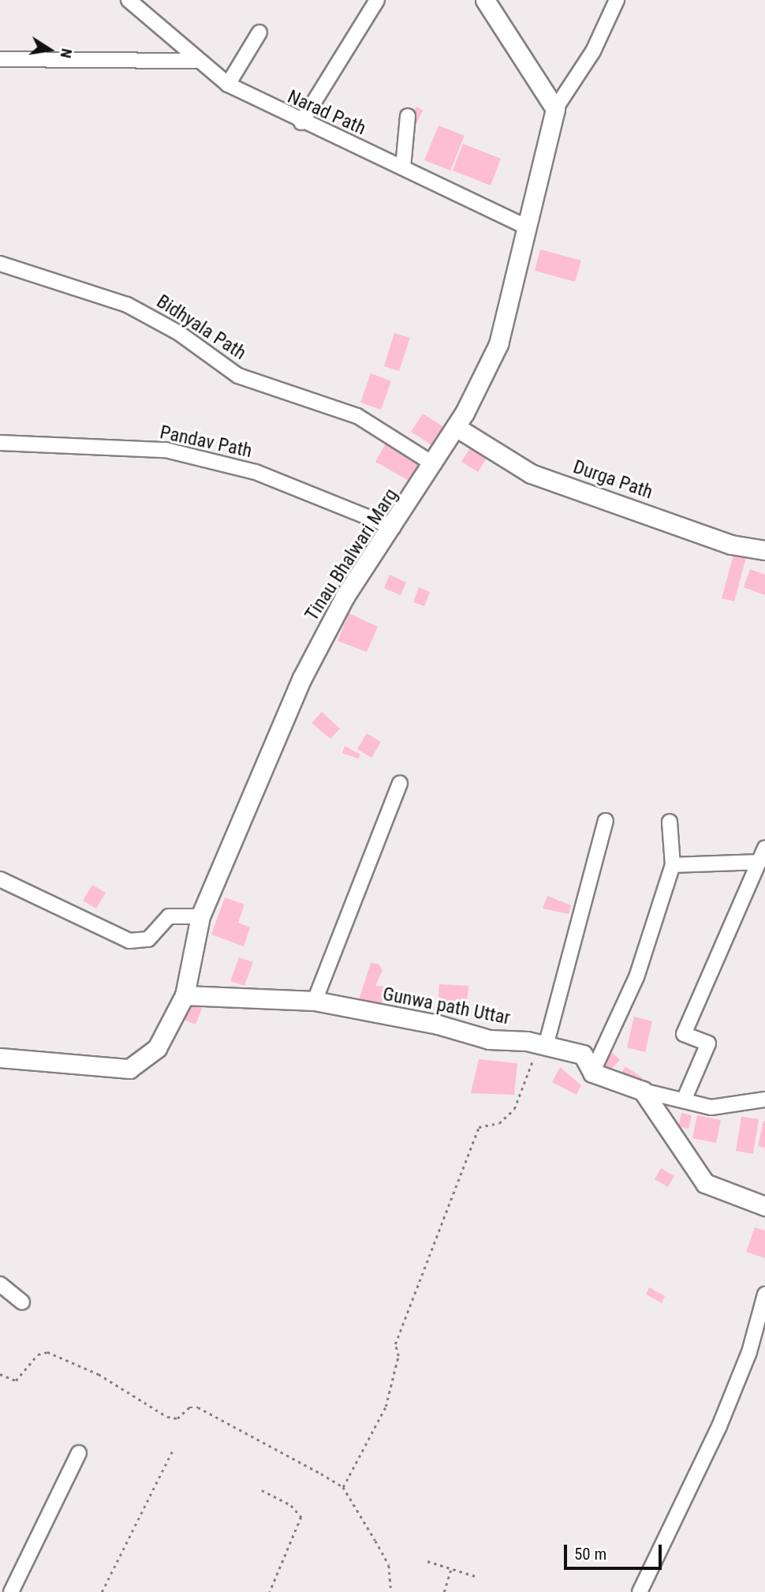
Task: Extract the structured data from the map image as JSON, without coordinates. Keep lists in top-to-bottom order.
{
  "streets": {
    "street": [
      "Narad Path",
      "Bidhyala Path",
      "Pandav Path",
      "Durga Path",
      "Tinau Bhalwari Marg",
      "Gunwa path Uttar"
    ]
  },
  "crossings": [
    ["Narad Path", "Tinau Bhalwari Marg"],
    ["Bidhyala Path", "Tinau Bhalwari Marg"],
    ["Pandav Path", "Tinau Bhalwari Marg"],
    ["Durga Path", "Tinau Bhalwari Marg"],
    ["Tinau Bhalwari Marg", "Gunwa path Uttar"]
  ],
  "scale_bar": "50 m",
  "north": "right"
}
